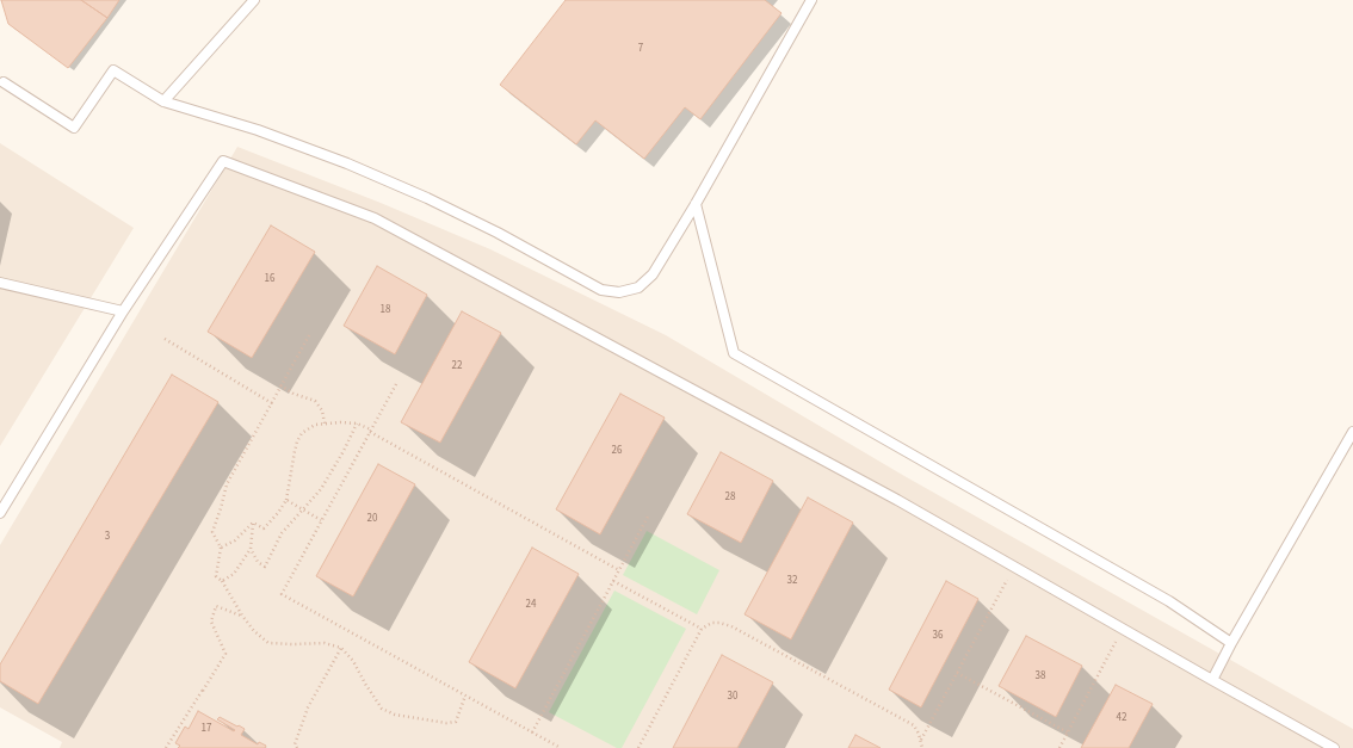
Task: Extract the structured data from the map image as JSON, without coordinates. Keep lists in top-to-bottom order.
{
  "house_numbers": [
    "7",
    "16",
    "18",
    "22",
    "26",
    "28",
    "20",
    "3",
    "32",
    "24",
    "36",
    "38",
    "30",
    "42",
    "17"
  ]
}
